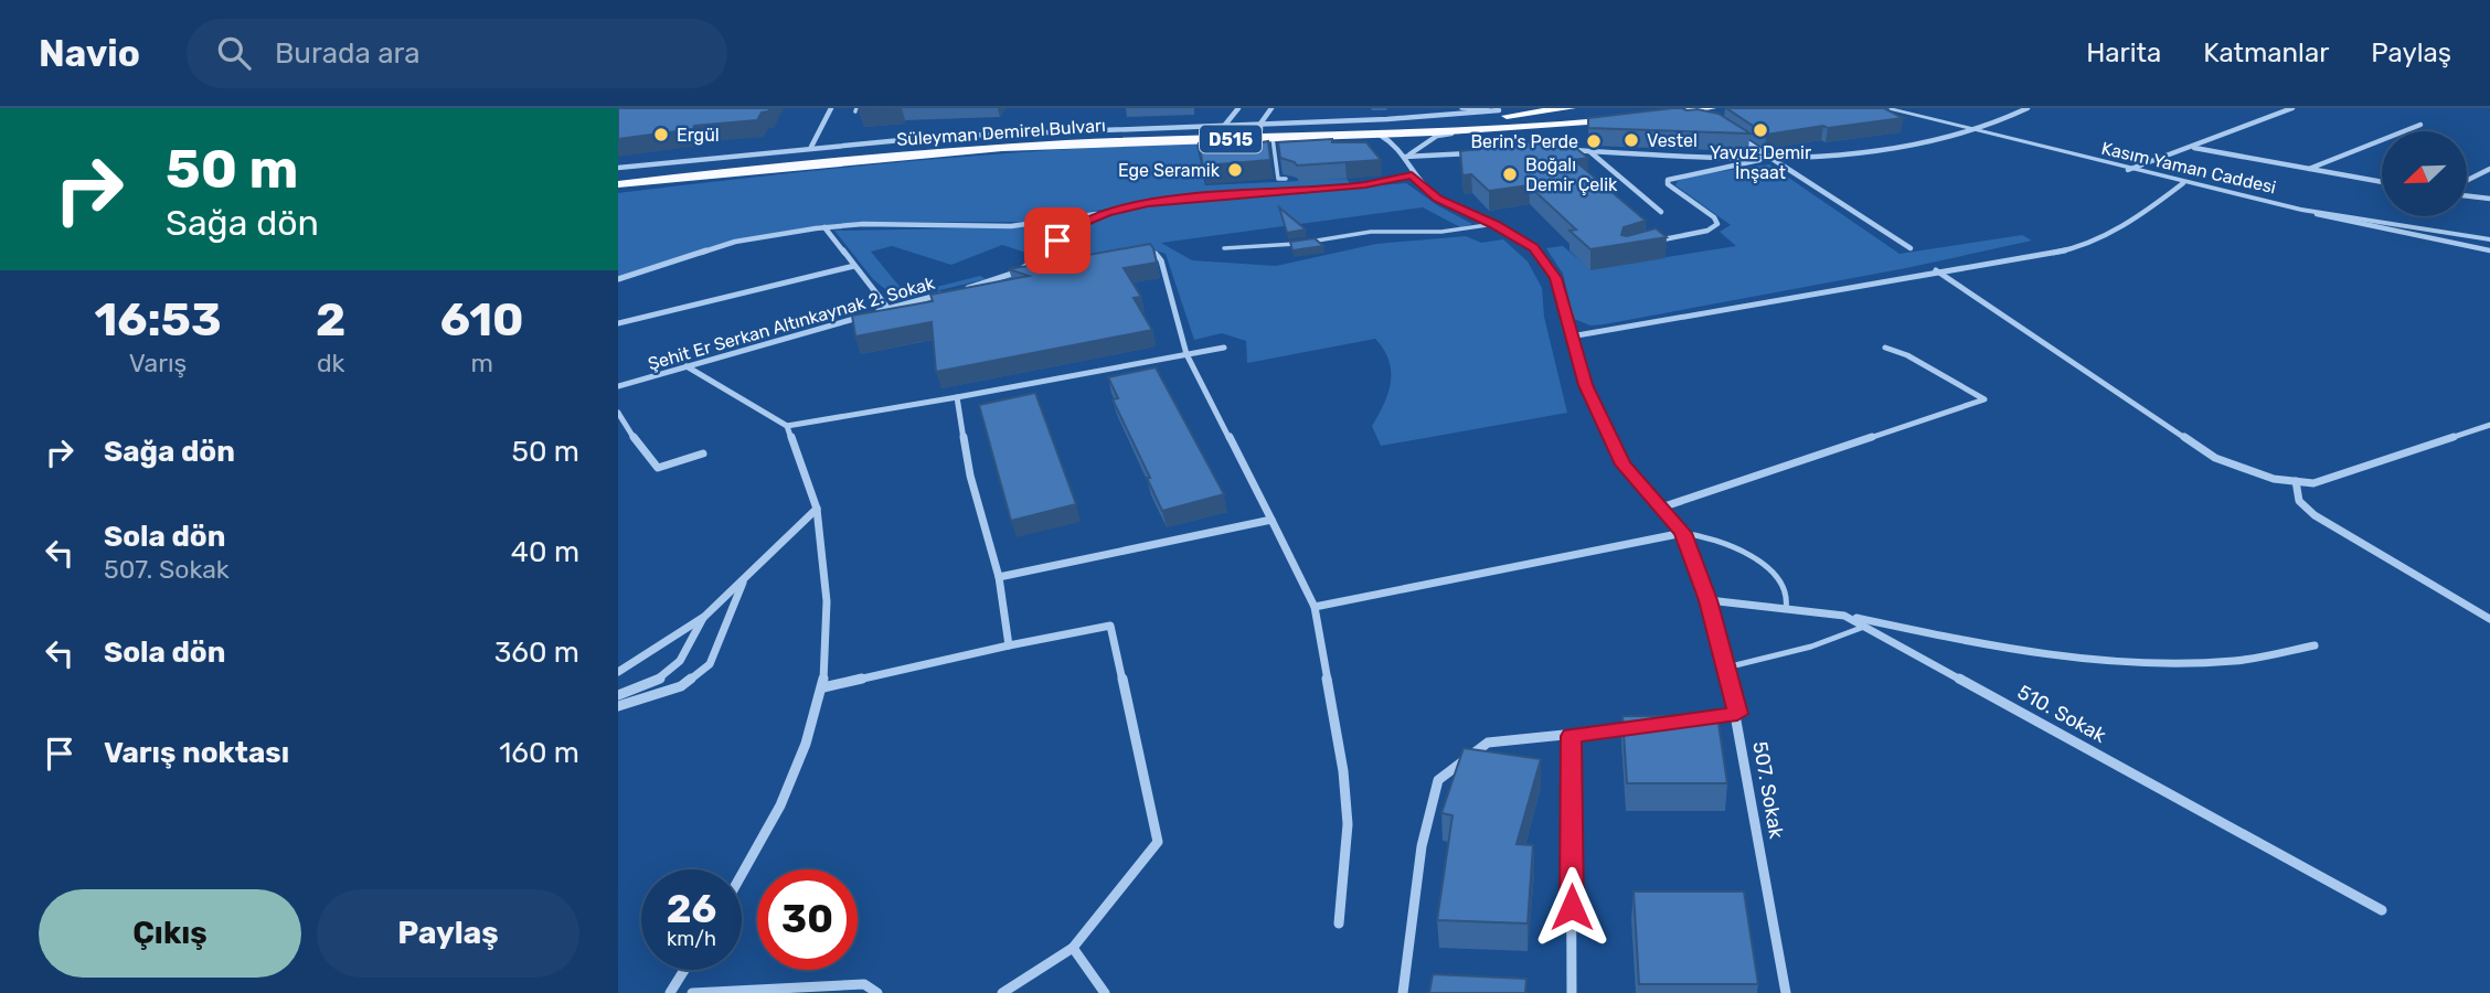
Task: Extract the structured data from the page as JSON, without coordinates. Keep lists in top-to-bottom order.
{
  "streets": {
    "highway": ["Süleyman Demirel Bulvarı", "D515"],
    "street": [
      "Kasım Yaman Caddesi",
      "Şehit Er Serkan Altınkaynak 2. Sokak",
      "510. Sokak",
      "507. Sokak"
    ]
  },
  "crossings": [
    ["Süleyman Demirel Bulvarı", "507. Sokak"],
    ["Şehit Er Serkan Altınkaynak 2. Sokak", "507. Sokak"],
    ["510. Sokak", "507. Sokak"]
  ],
  "places": [
    "Yavuz Demir İnşaat",
    "Ergül",
    "Vestel",
    "Berin's Perde",
    "Ege Seramik",
    "Boğalı Demir Çelik"
  ],
  "north": "bottom left",
  "page": {
    "header": "Navio",
    "search": "Burada ara",
    "nav": ["Harita", "Katmanlar", "Paylaş"],
    "turn": ["50 m", "Sağa dön"],
    "eta": [
      "16:53",
      "Varış",
      "2",
      "dk",
      "610",
      "m"
    ],
    "list": [
      {
        "name": "Sağa dön",
        "value": "50 m"
      },
      {
        "name": "Sola dön",
        "note": "507. Sokak",
        "value": "40 m"
      },
      {
        "name": "Sola dön",
        "value": "360 m"
      },
      {
        "name": "Varış noktası",
        "value": "160 m"
      }
    ],
    "speed": "26 km/h",
    "limit": "30",
    "buttons": ["Çıkış", "Paylaş"]
  }
}
